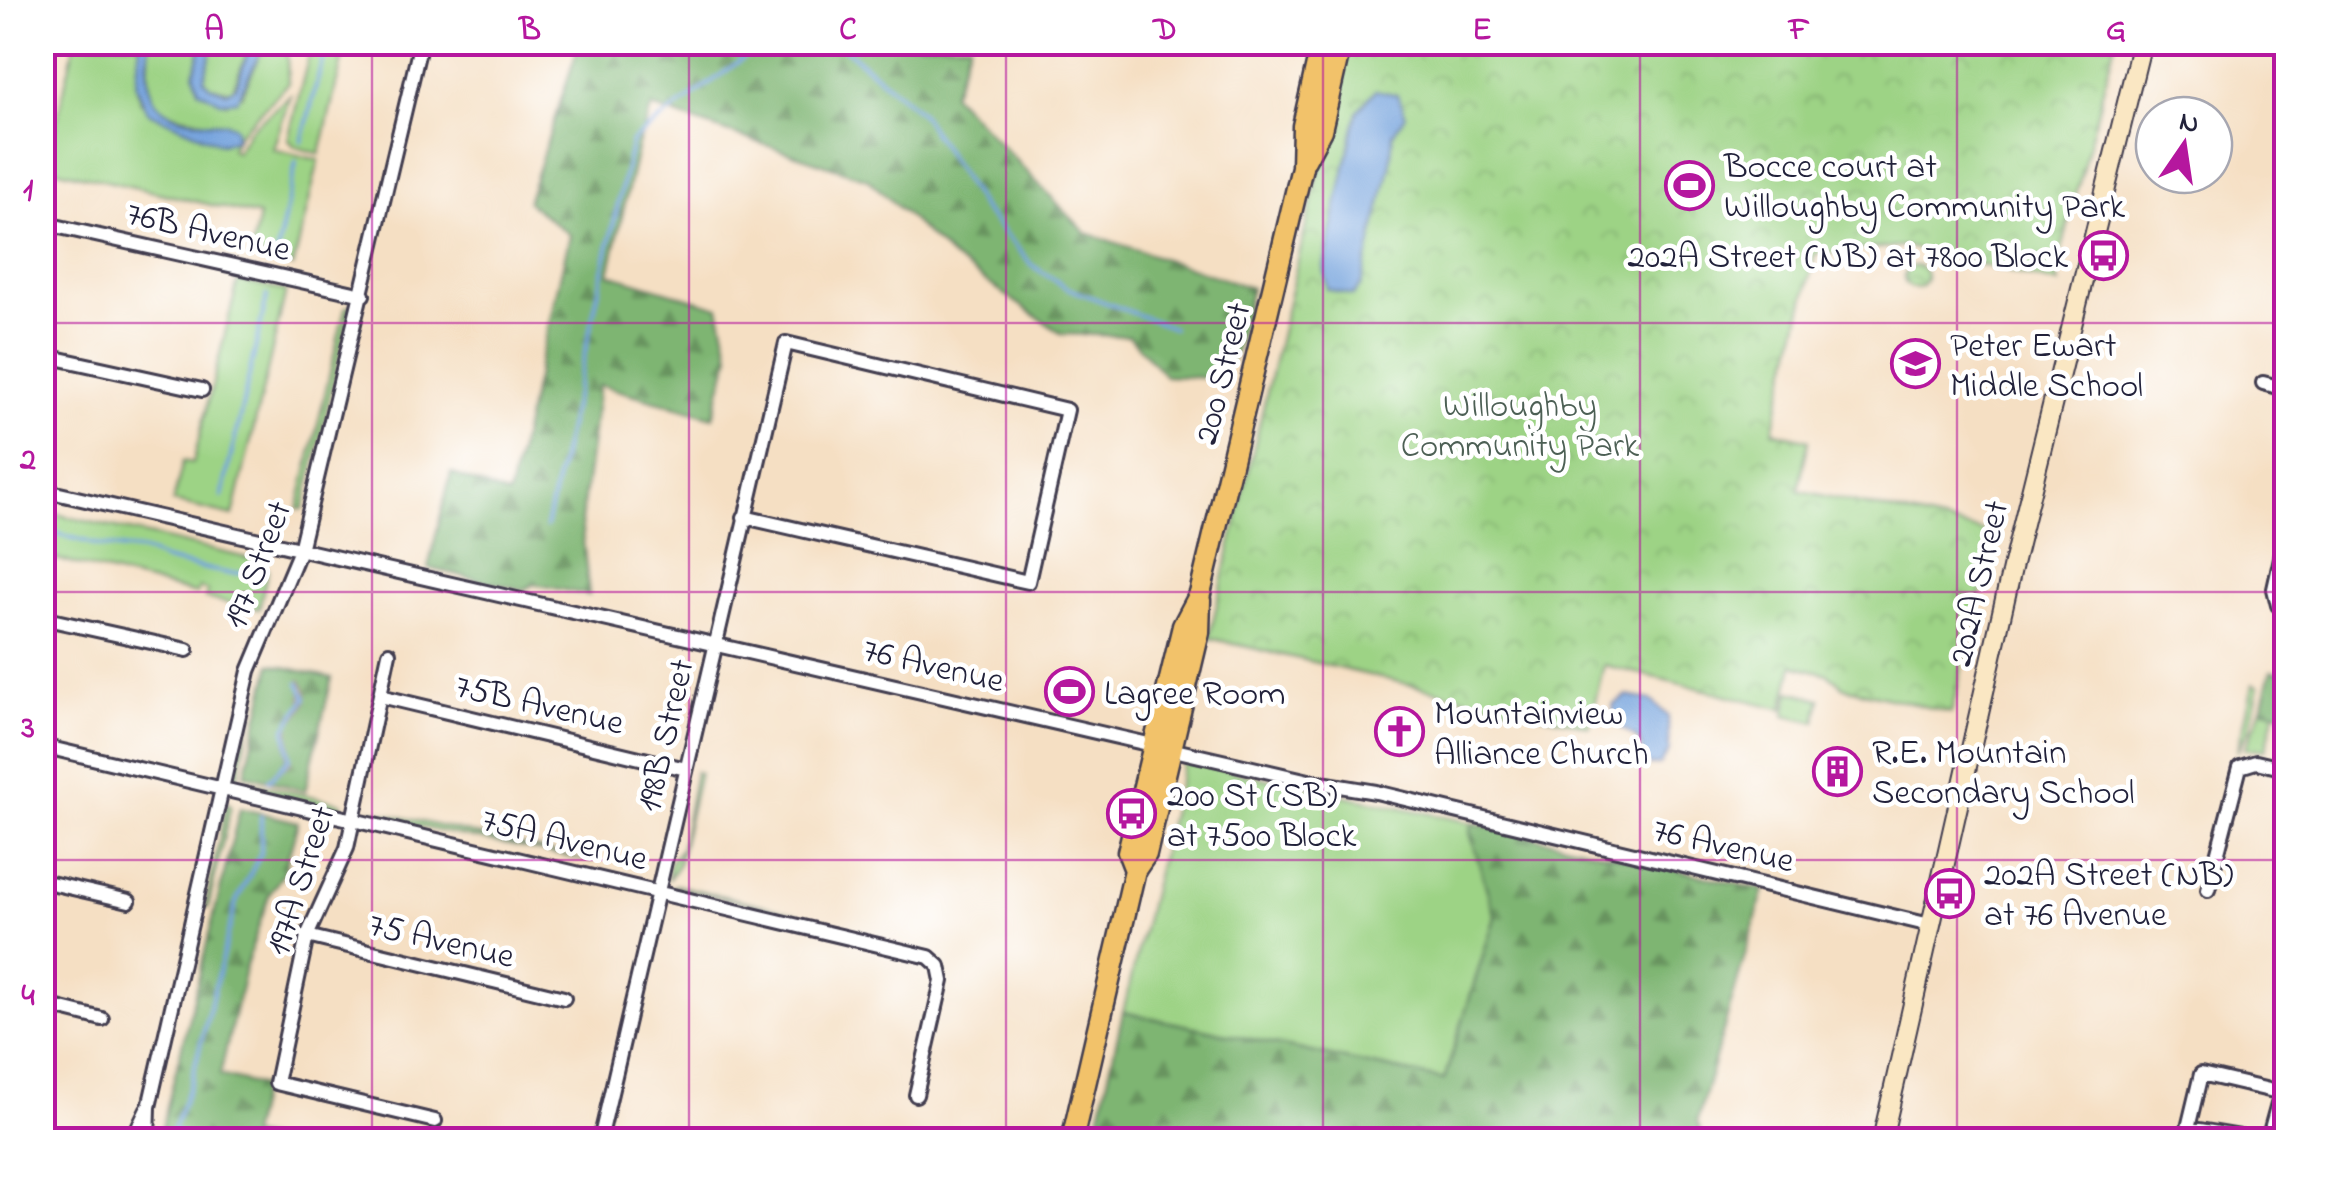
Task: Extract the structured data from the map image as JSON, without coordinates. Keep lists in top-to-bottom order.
{
  "streets": {
    "main road": ["200 Street", "202A Street"],
    "street": [
      "76B Avenue",
      "197 Street",
      "76 Avenue",
      "75B Avenue",
      "198B Street",
      "75A Avenue",
      "197A Street",
      "75 Avenue"
    ]
  },
  "crossings": [
    ["76B Avenue", "197 Street"],
    ["200 Street", "76 Avenue"],
    ["197 Street", "76 Avenue"],
    ["197 Street", "75A Avenue"],
    ["202A Street", "76 Avenue"],
    ["76 Avenue", "198B Street"],
    ["75B Avenue", "198B Street"],
    ["75B Avenue", "197A Street"],
    ["198B Street", "75A Avenue"],
    ["75A Avenue", "197A Street"],
    ["197A Street", "75 Avenue"]
  ],
  "parks": ["Willoughby Community Park"],
  "places": {
    "sports": ["Bocce court at Willoughby Community Park", "Lagree Room"],
    "bus stop": ["202A Street (NB) at 7800 Block", "200 St (SB) at 7500 Block", "202A Street (NB) at 76 Avenue"],
    "school or university": ["Peter Ewart Middle School"],
    "church": ["Mountainview Alliance Church"],
    "building": ["R.E. Mountain Secondary School"]
  },
  "north": "top",
  "grid": {
    "columns": [
      "A",
      "B",
      "C",
      "D",
      "E",
      "F",
      "G"
    ],
    "rows": [
      "1",
      "2",
      "3",
      "4"
    ]
  }
}
